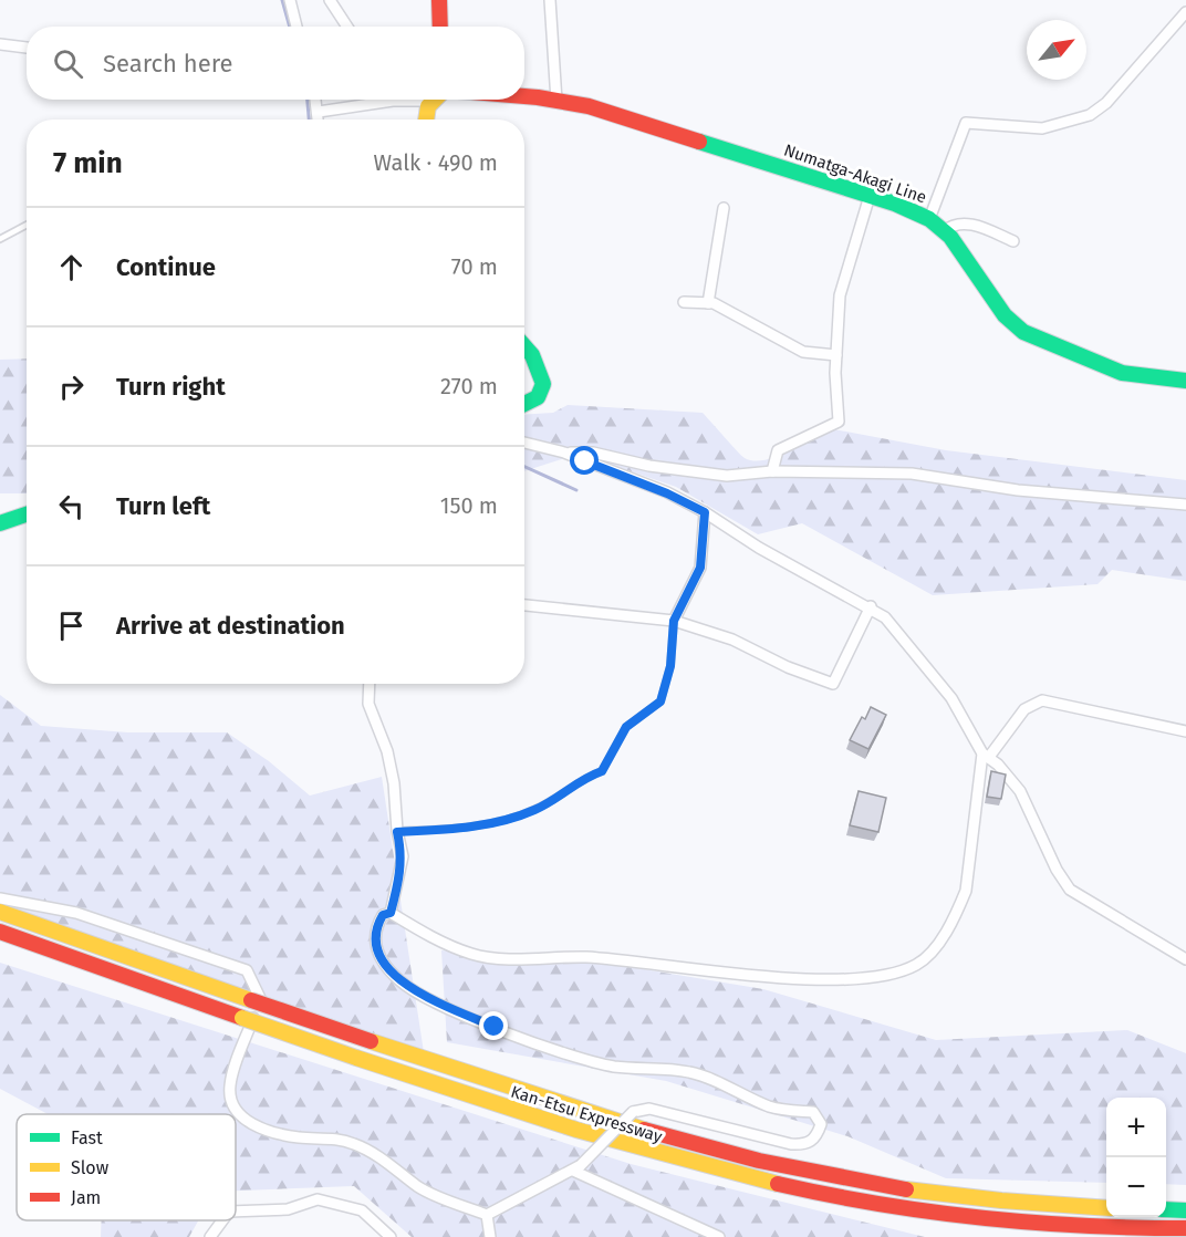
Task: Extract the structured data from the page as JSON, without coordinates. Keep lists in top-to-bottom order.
{
  "streets": {
    "main road": ["Numatga-Akagi Line", "Kan-Etsu Expressway"]
  },
  "legend": ["Fast", "Slow", "Jam"],
  "north": "top right",
  "page": {
    "search": "Search here",
    "heading": ["7 min", "Walk · 490 m"],
    "list": [
      ["Continue", "70 m"],
      ["Turn right", "270 m"],
      ["Turn left", "150 m"],
      "Arrive at destination"
    ],
    "map_buttons": ["+", "−"]
  }
}
